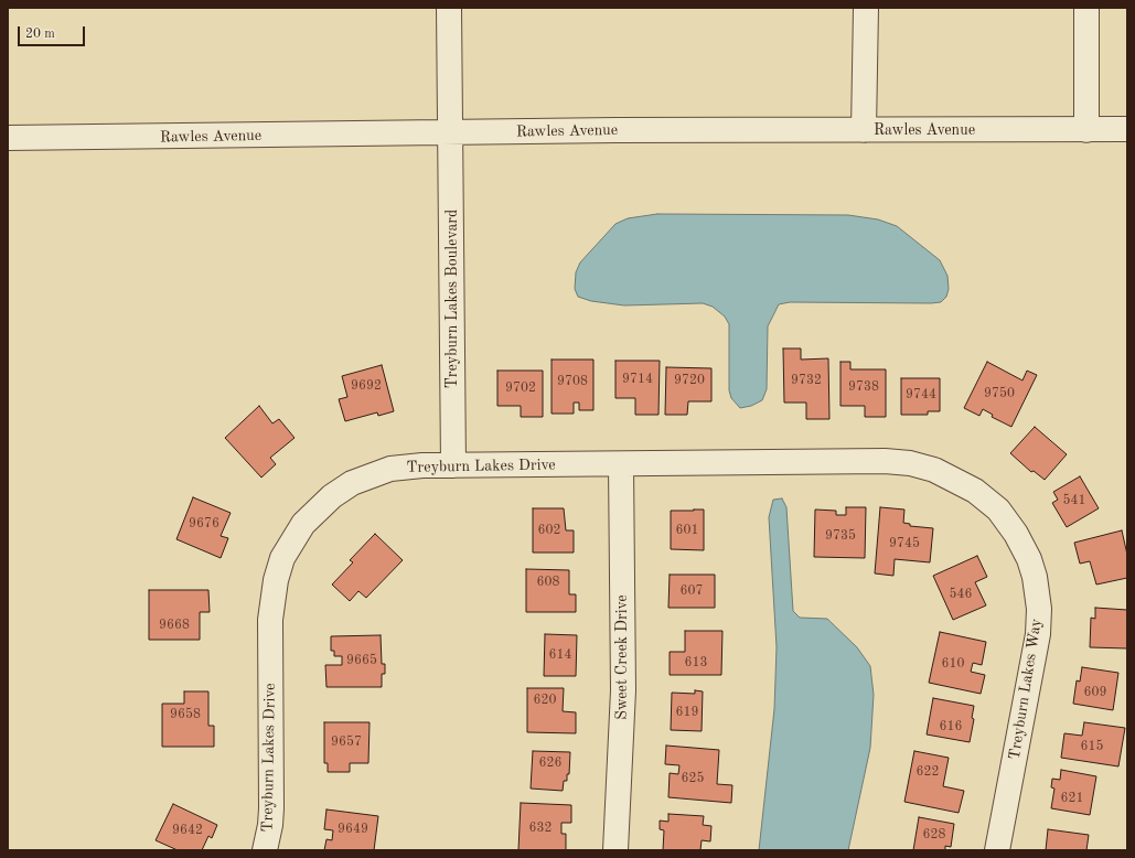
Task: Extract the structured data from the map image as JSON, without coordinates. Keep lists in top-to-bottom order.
{
  "streets": {
    "street": [
      "Rawles Avenue",
      "Treyburn Lakes Boulevard",
      "Treyburn Lakes Drive",
      "Sweet Creek Drive",
      "Treyburn Lakes Way"
    ]
  },
  "crossings": [
    ["Rawles Avenue", "Treyburn Lakes Boulevard"],
    ["Treyburn Lakes Boulevard", "Treyburn Lakes Drive"],
    ["Treyburn Lakes Drive", "Sweet Creek Drive"],
    ["Treyburn Lakes Drive", "Treyburn Lakes Way"]
  ],
  "house_numbers": [
    "9714",
    "9720",
    "9732",
    "9708",
    "9692",
    "9738",
    "9702",
    "9750",
    "9744",
    "541",
    "9676",
    "602",
    "601",
    "9735",
    "9745",
    "608",
    "607",
    "546",
    "9668",
    "614",
    "9665",
    "613",
    "610",
    "609",
    "620",
    "619",
    "9658",
    "616",
    "9657",
    "615",
    "626",
    "622",
    "625",
    "621",
    "632",
    "9649",
    "9642",
    "628"
  ],
  "scale_bar": "20 m"
}
